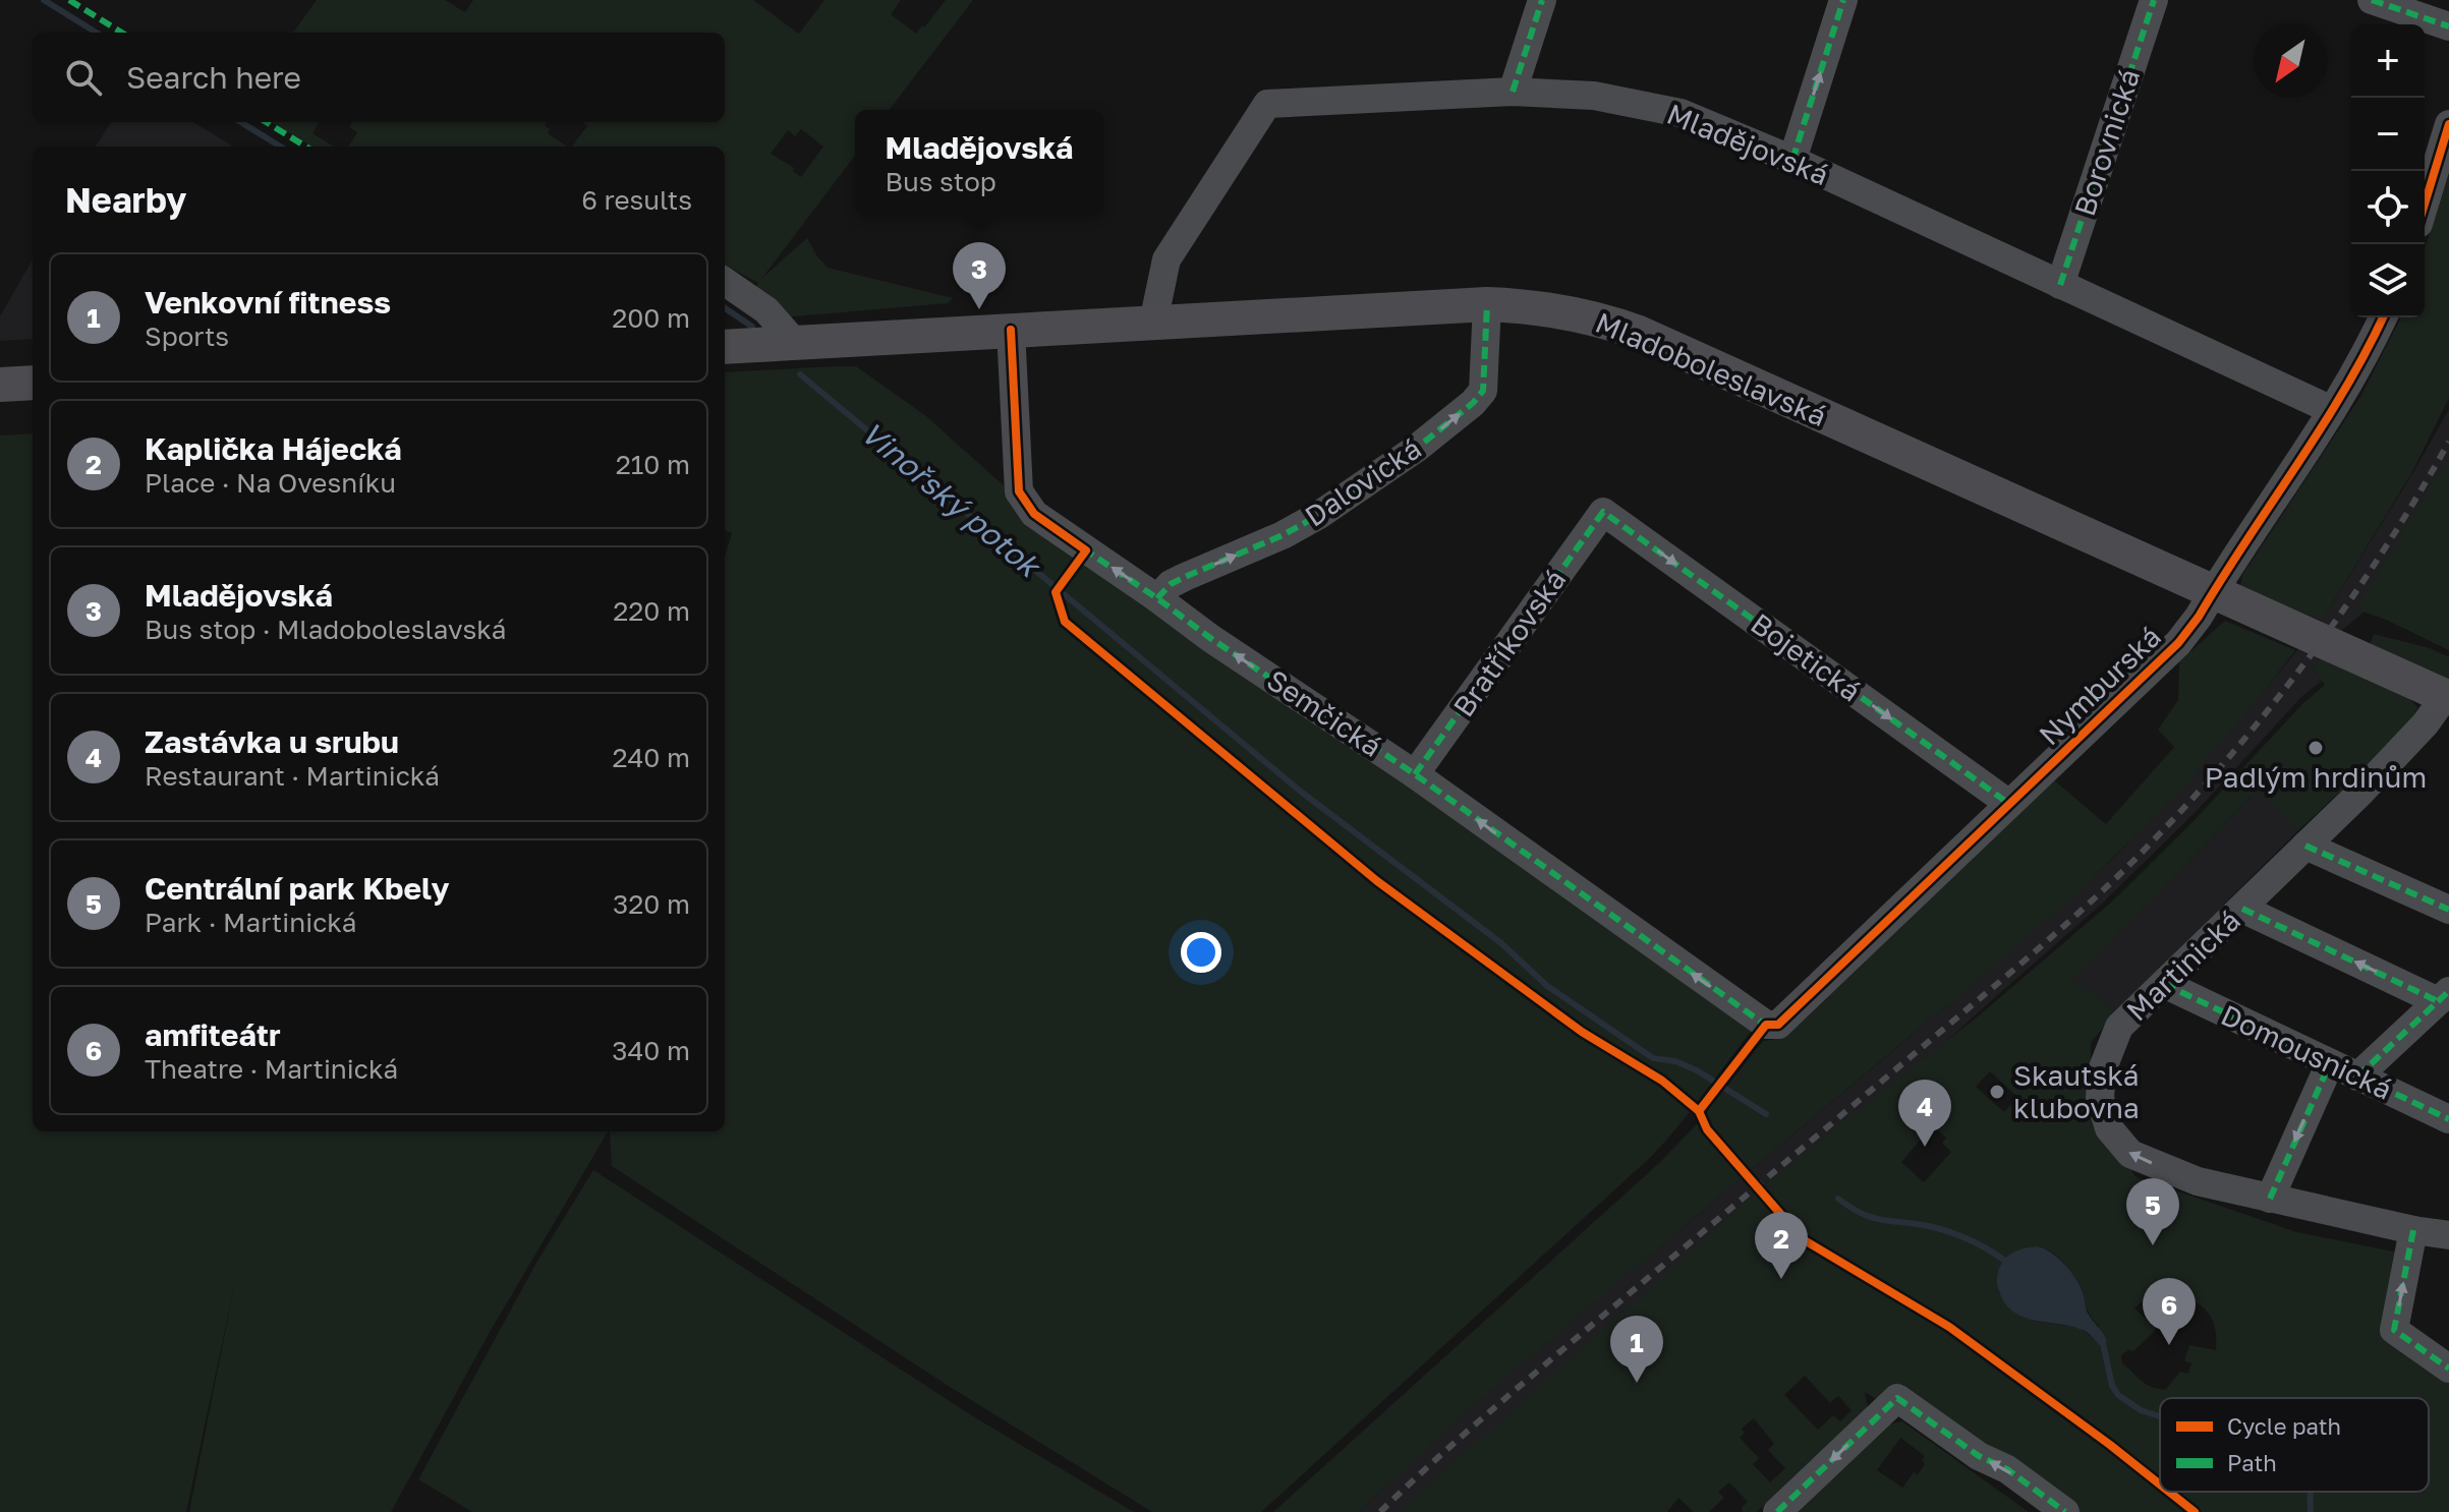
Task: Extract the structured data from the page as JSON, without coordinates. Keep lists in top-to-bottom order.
{
  "streets": {
    "main road": ["Mladoboleslavská"],
    "street": [
      "Borovnická",
      "Mladějovská",
      "Dalovická",
      "Bratříkovská",
      "Bojetická",
      "Nymburská",
      "Semčická",
      "Martinická",
      "Domousnická"
    ]
  },
  "crossings": [
    ["Borovnická", "Mladějovská"],
    ["Mladějovská", "Mladoboleslavská"],
    ["Mladějovská", "Nymburská"],
    ["Mladoboleslavská", "Dalovická"],
    ["Mladoboleslavská", "Nymburská"],
    ["Mladoboleslavská", "Semčická"],
    ["Mladoboleslavská", "Martinická"],
    ["Dalovická", "Semčická"],
    ["Bratříkovská", "Bojetická"],
    ["Bratříkovská", "Semčická"],
    ["Bojetická", "Nymburská"],
    ["Nymburská", "Semčická"],
    ["Martinická", "Domousnická"]
  ],
  "one_way": ["Dalovická", "Bojetická", "Semčická"],
  "water": ["Vinořský potok"],
  "places": ["Padlým hrdinům", "Skautská klubovna"],
  "legend": ["Cycle path", "Path"],
  "north": "bottom left",
  "page": {
    "map_buttons": ["+", "−"],
    "search": "Search here",
    "popup": ["Mladějovská", "Bus stop"],
    "heading": ["Nearby", "6 results"],
    "pins": [
      "3",
      "4",
      "5",
      "2",
      "6",
      "1"
    ],
    "list": [
      {
        "mark": "1",
        "name": "Venkovní fitness",
        "note": "Sports",
        "value": "200 m"
      },
      {
        "mark": "2",
        "name": "Kaplička Hájecká",
        "note": "Place · Na Ovesníku",
        "value": "210 m"
      },
      {
        "mark": "3",
        "name": "Mladějovská",
        "note": "Bus stop · Mladoboleslavská",
        "value": "220 m"
      },
      {
        "mark": "4",
        "name": "Zastávka u srubu",
        "note": "Restaurant · Martinická",
        "value": "240 m"
      },
      {
        "mark": "5",
        "name": "Centrální park Kbely",
        "note": "Park · Martinická",
        "value": "320 m"
      },
      {
        "mark": "6",
        "name": "amfiteátr",
        "note": "Theatre · Martinická",
        "value": "340 m"
      }
    ]
  }
}
